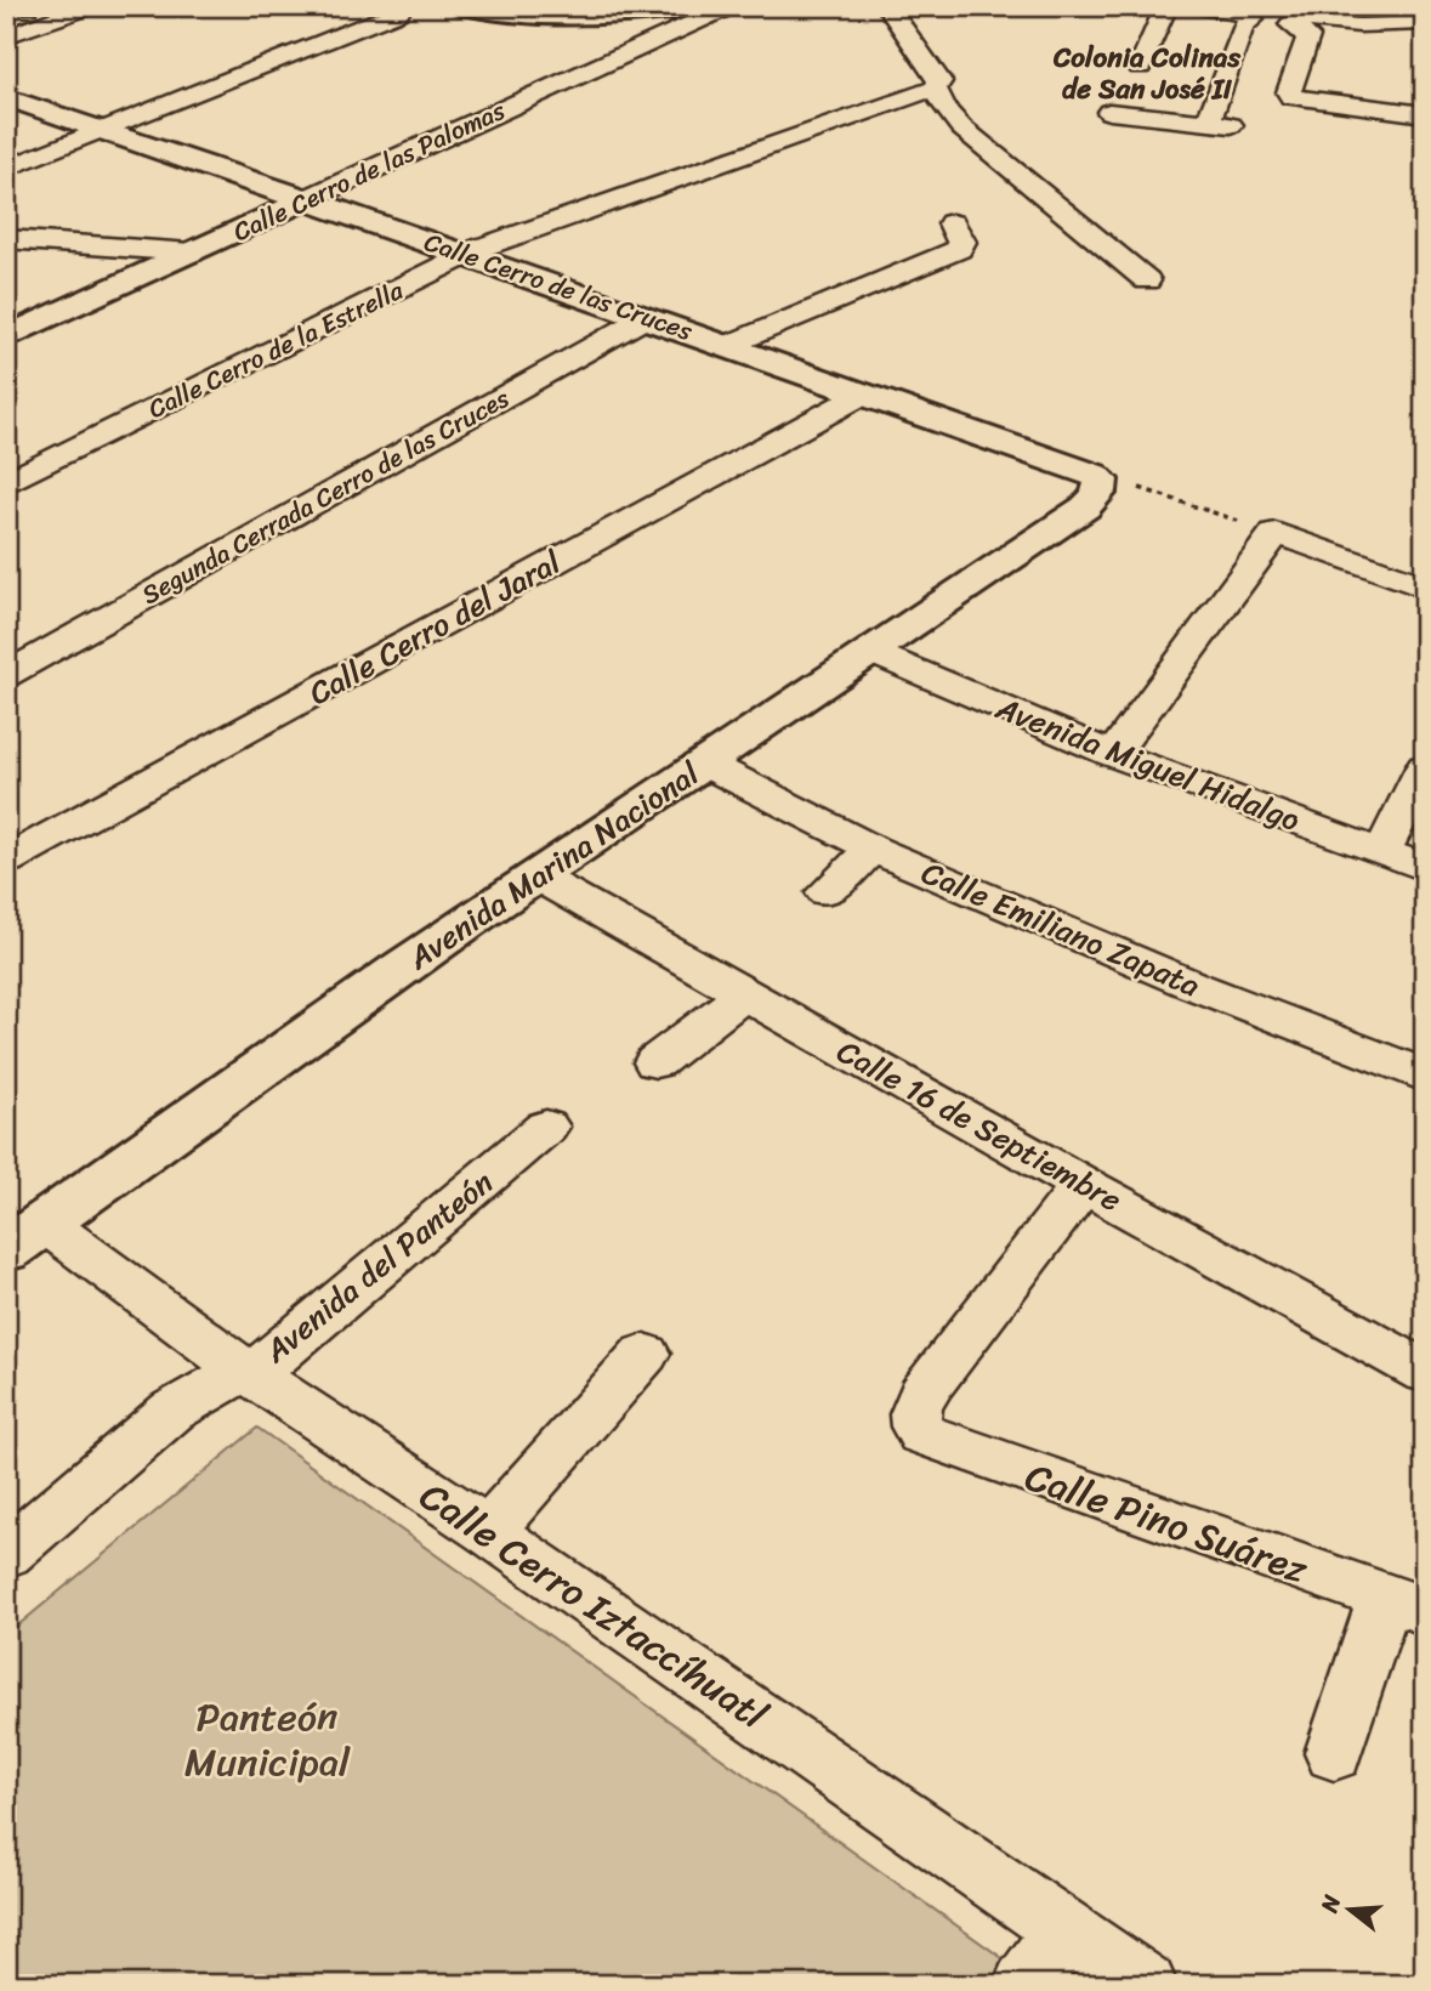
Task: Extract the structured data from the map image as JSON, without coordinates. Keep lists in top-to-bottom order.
{
  "streets": {
    "street": [
      "Calle Cerro de las Palomas",
      "Calle Cerro de las Cruces",
      "Calle Cerro de la Estrella",
      "Segunda Cerrada Cerro de las Cruces",
      "Calle Cerro del Jaral",
      "Avenida Miguel Hidalgo",
      "Avenida Marina Nacional",
      "Calle Emiliano Zapata",
      "Calle 16 de Septiembre",
      "Avenida del Panteón",
      "Calle Pino Suárez",
      "Calle Cerro Iztaccíhuatl"
    ]
  },
  "crossings": [
    ["Calle Cerro de las Palomas", "Calle Cerro de las Cruces"],
    ["Calle Cerro de las Cruces", "Calle Cerro de la Estrella"],
    ["Calle Cerro de las Cruces", "Segunda Cerrada Cerro de las Cruces"],
    ["Calle Cerro de las Cruces", "Calle Cerro del Jaral"],
    ["Calle Cerro de las Cruces", "Avenida Marina Nacional"],
    ["Avenida Miguel Hidalgo", "Avenida Marina Nacional"],
    ["Avenida Marina Nacional", "Calle Emiliano Zapata"],
    ["Avenida Marina Nacional", "Calle 16 de Septiembre"],
    ["Avenida Marina Nacional", "Calle Cerro Iztaccíhuatl"],
    ["Calle 16 de Septiembre", "Calle Pino Suárez"],
    ["Avenida del Panteón", "Calle Cerro Iztaccíhuatl"]
  ],
  "districts": ["Colonia Colinas de San José II"],
  "parks": ["Panteón Municipal"],
  "north": "left"
}
